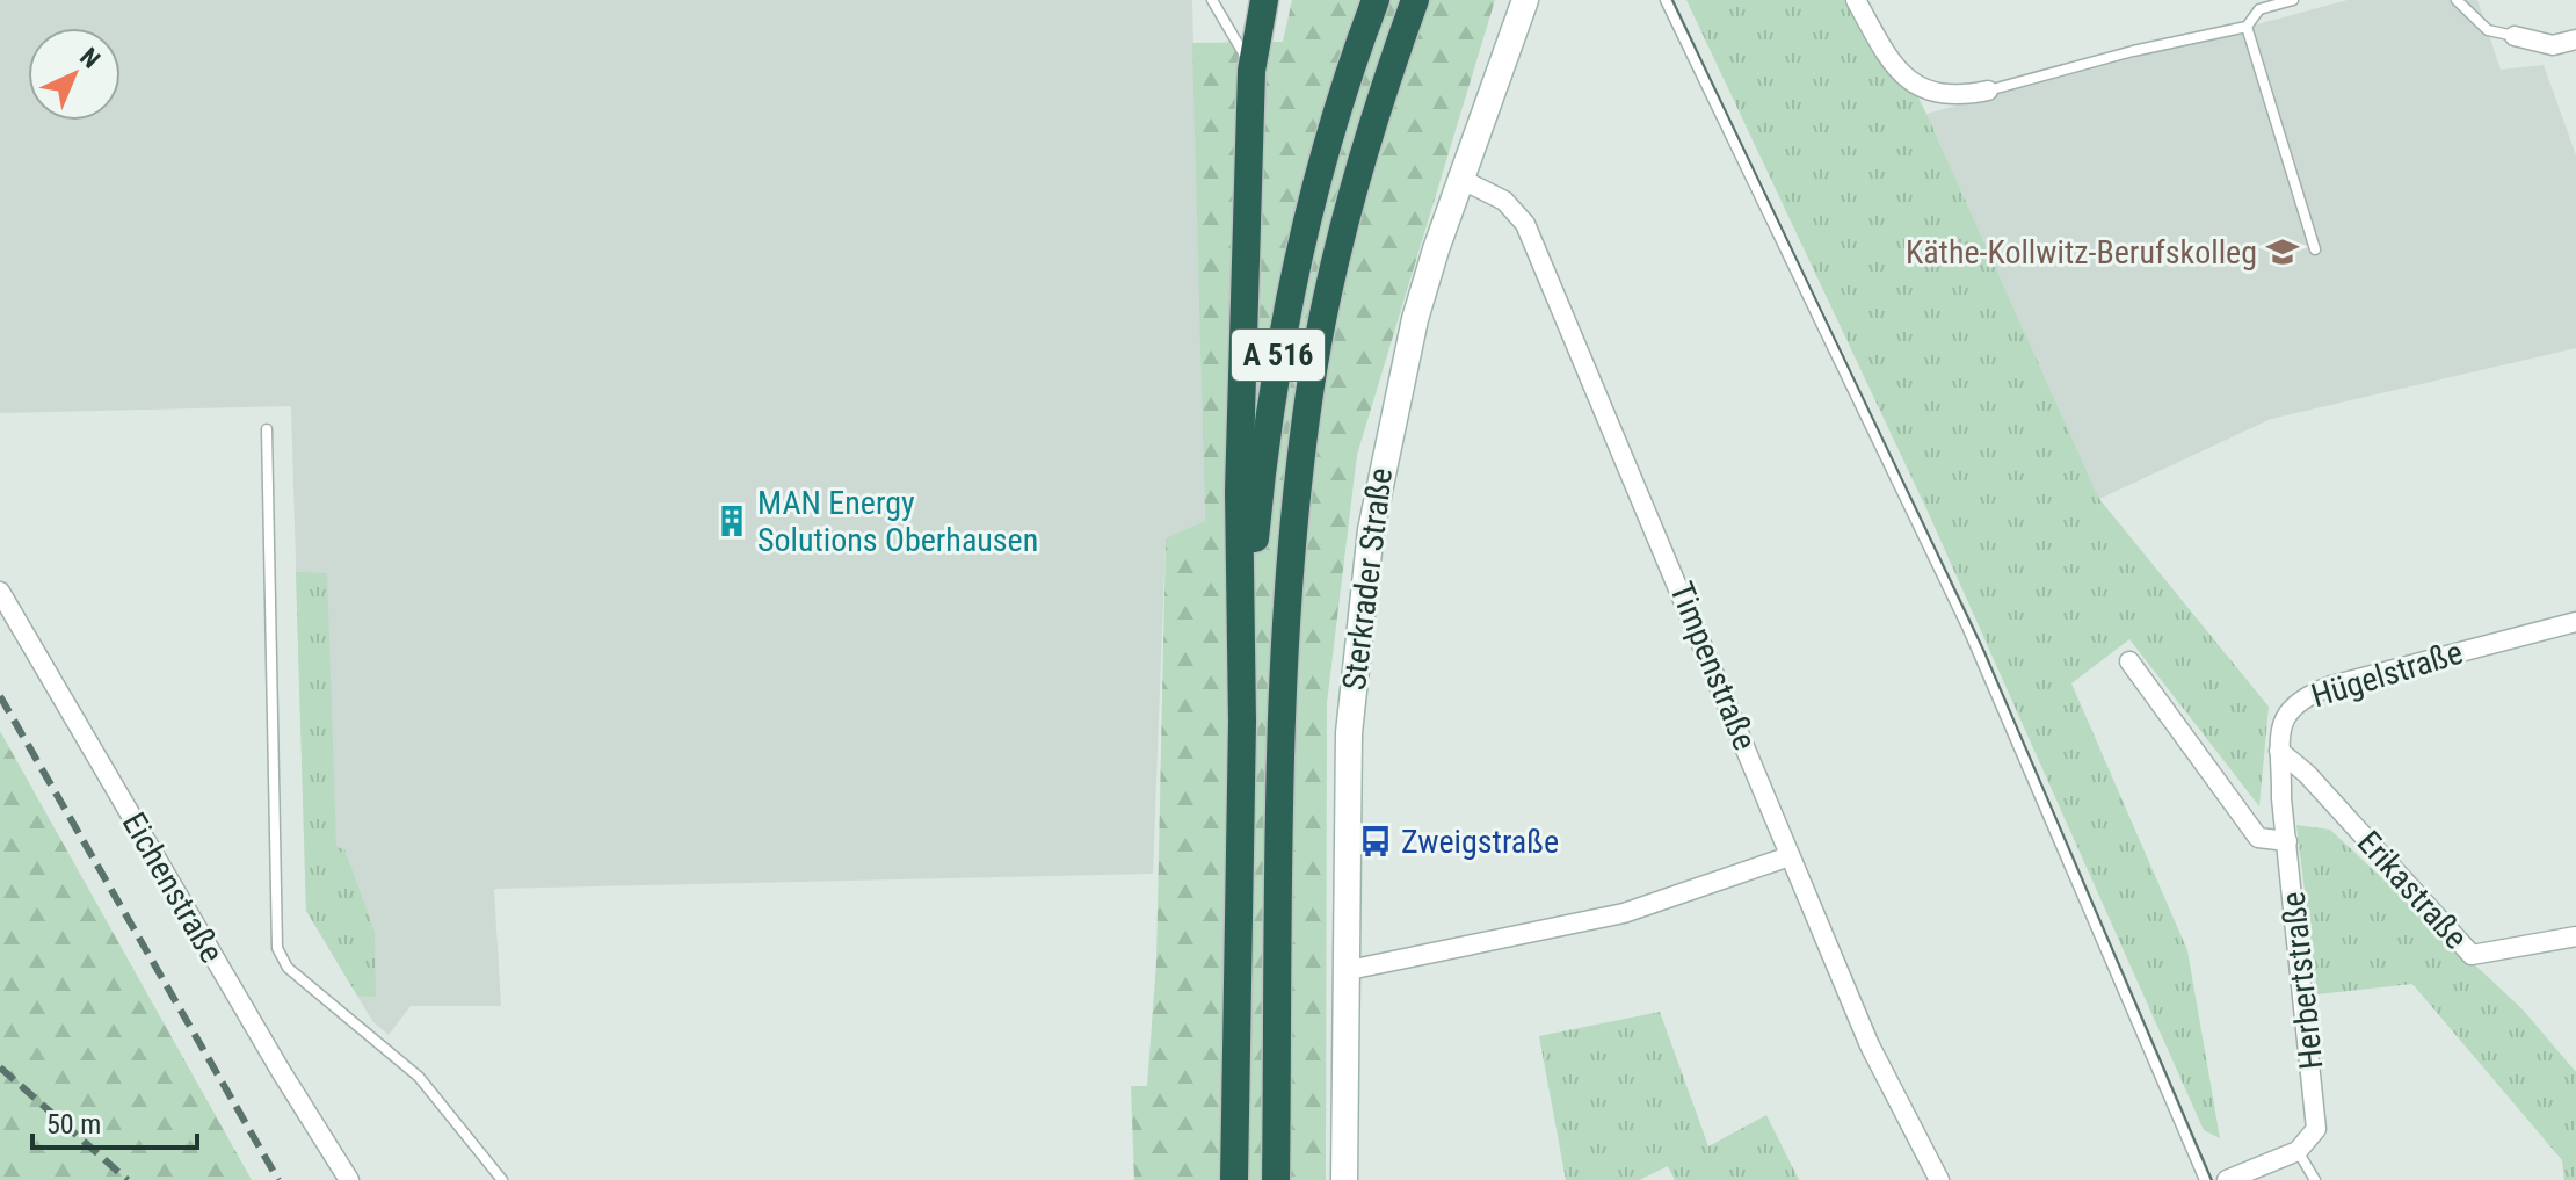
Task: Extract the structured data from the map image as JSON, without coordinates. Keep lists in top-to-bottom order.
{
  "streets": {
    "highway": ["A 516"],
    "street": [
      "Sterkrader Straße",
      "Timpenstraße",
      "Hügelstraße",
      "Eichenstraße",
      "Erikastraße",
      "Herbertstraße"
    ]
  },
  "crossings": [
    ["Sterkrader Straße", "Timpenstraße"],
    ["Hügelstraße", "Erikastraße"],
    ["Hügelstraße", "Herbertstraße"]
  ],
  "places": {
    "school or university": ["Käthe-Kollwitz-Berufskolleg"],
    "building": ["MAN Energy Solutions Oberhausen"],
    "bus stop": ["Zweigstraße"]
  },
  "scale_bar": "50 m",
  "north": "top right"
}
